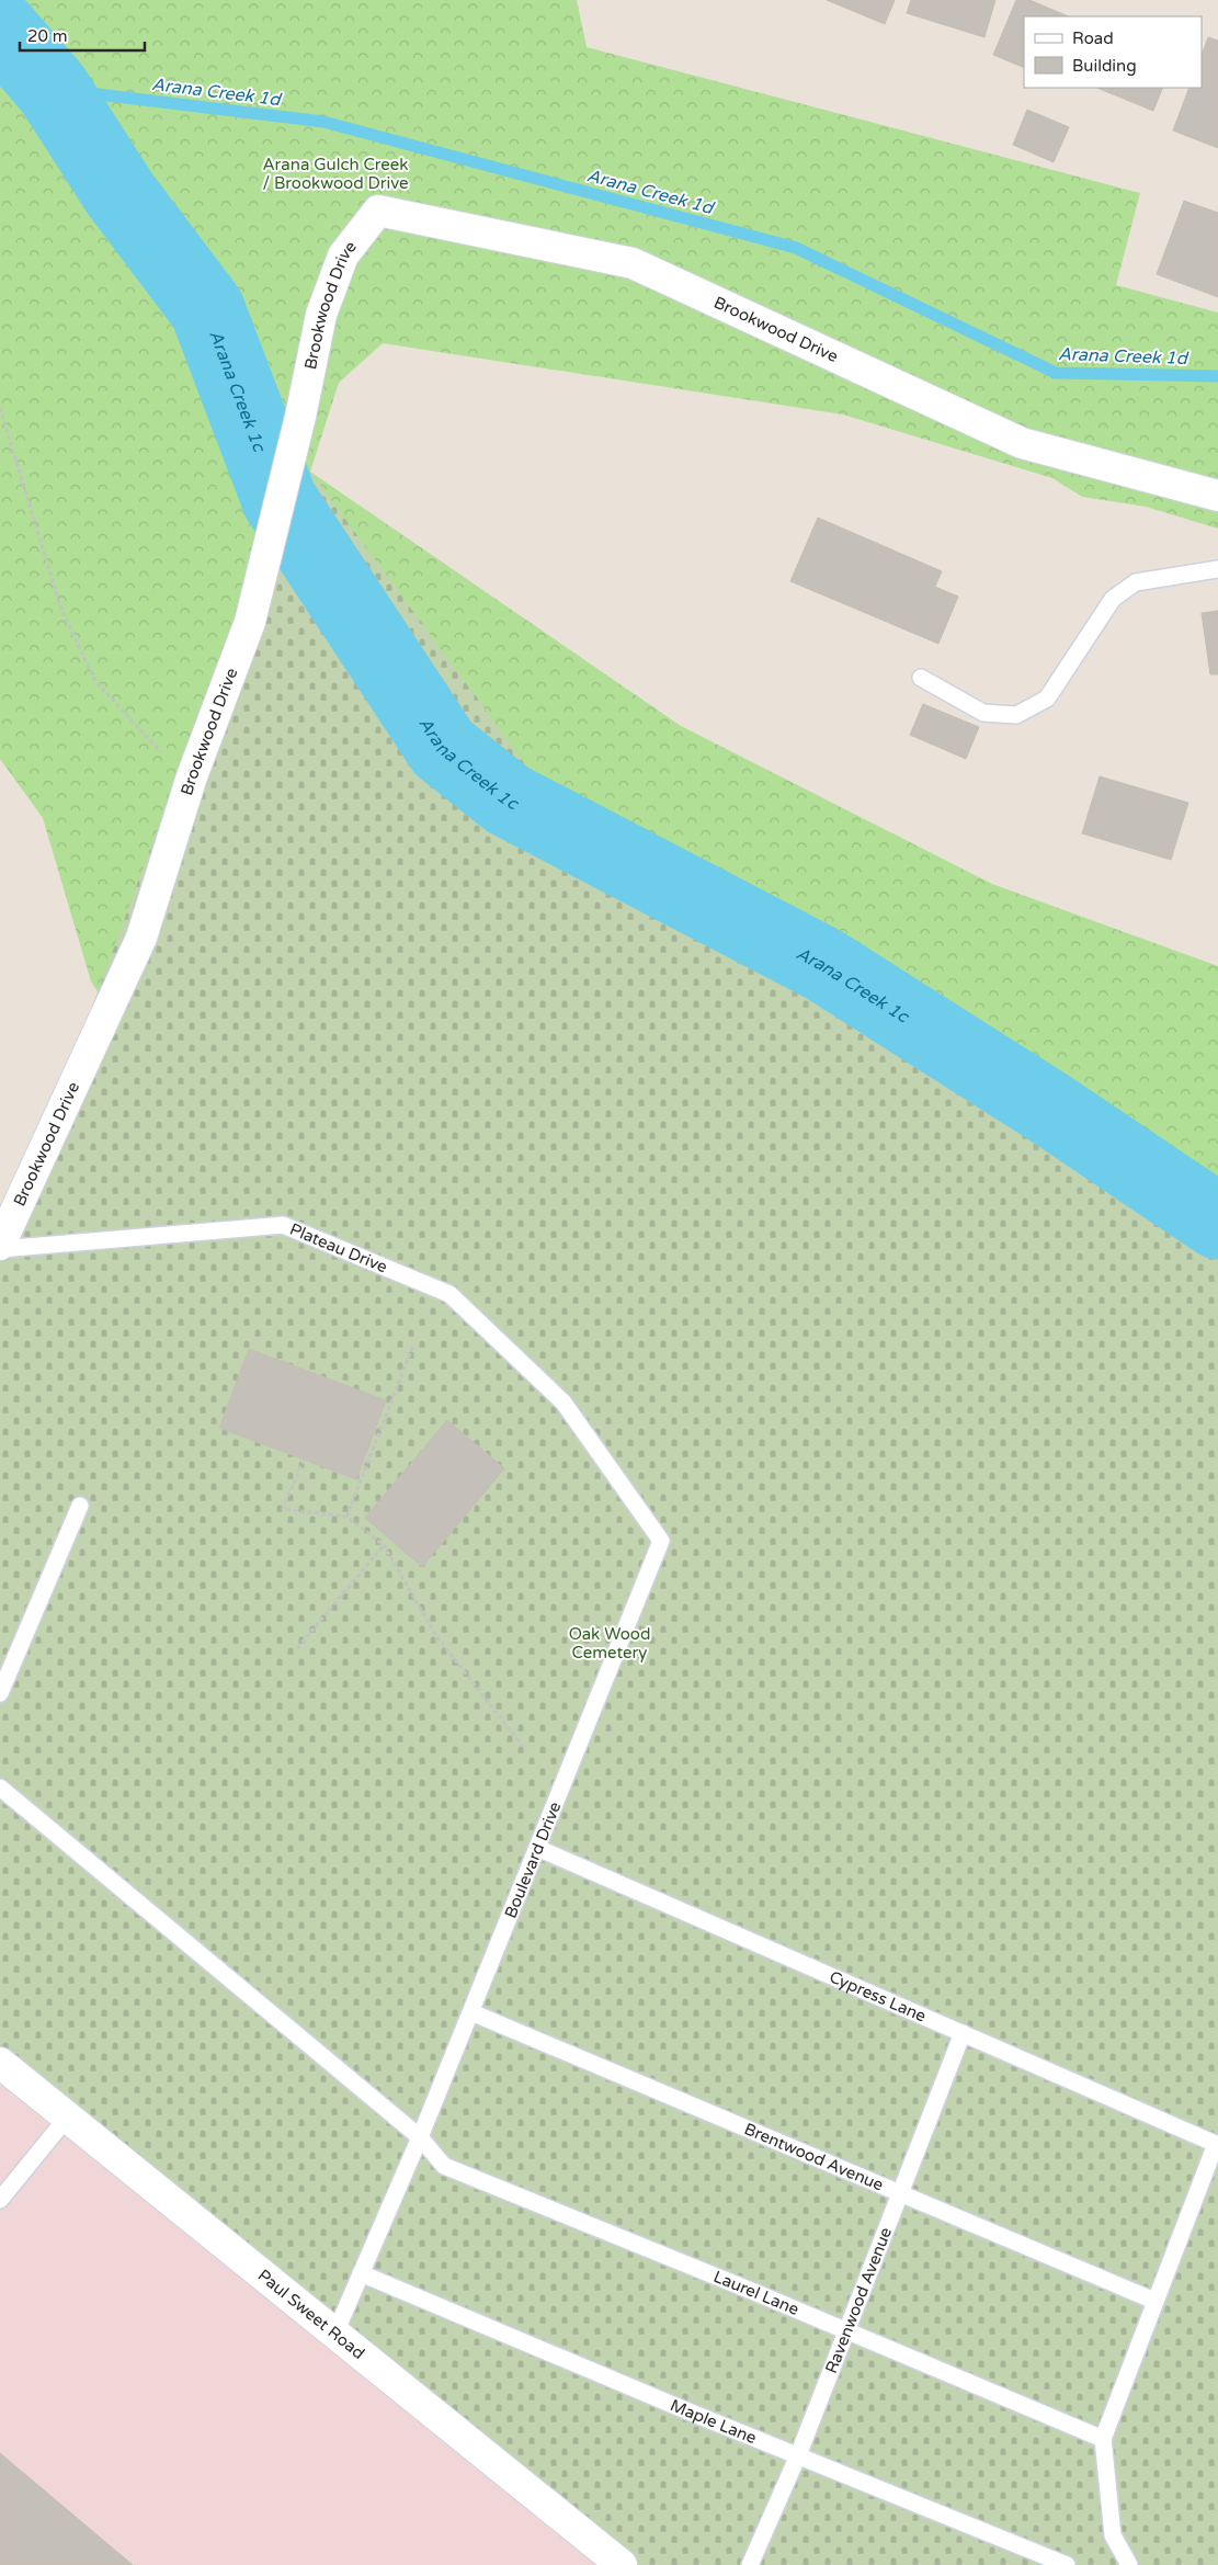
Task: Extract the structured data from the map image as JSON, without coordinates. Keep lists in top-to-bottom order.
{
  "streets": {
    "street": ["Brookwood Drive", "Paul Sweet Road"],
    "lane": [
      "Plateau Drive",
      "Boulevard Drive",
      "Cypress Lane",
      "Brentwood Avenue",
      "Laurel Lane",
      "Ravenwood Avenue",
      "Maple Lane"
    ]
  },
  "crossings": [
    ["Plateau Drive", "Boulevard Drive"],
    ["Boulevard Drive", "Cypress Lane"],
    ["Boulevard Drive", "Brentwood Avenue"],
    ["Boulevard Drive", "Laurel Lane"],
    ["Boulevard Drive", "Paul Sweet Road"],
    ["Boulevard Drive", "Maple Lane"],
    ["Cypress Lane", "Ravenwood Avenue"],
    ["Brentwood Avenue", "Ravenwood Avenue"],
    ["Laurel Lane", "Ravenwood Avenue"],
    ["Ravenwood Avenue", "Maple Lane"]
  ],
  "water": ["Arana Creek 1d", "Arana Creek 1c"],
  "parks": ["Arana Gulch Creek / Brookwood Drive", "Oak Wood Cemetery"],
  "legend": ["Road", "Building"],
  "scale_bar": "20 m"
}
